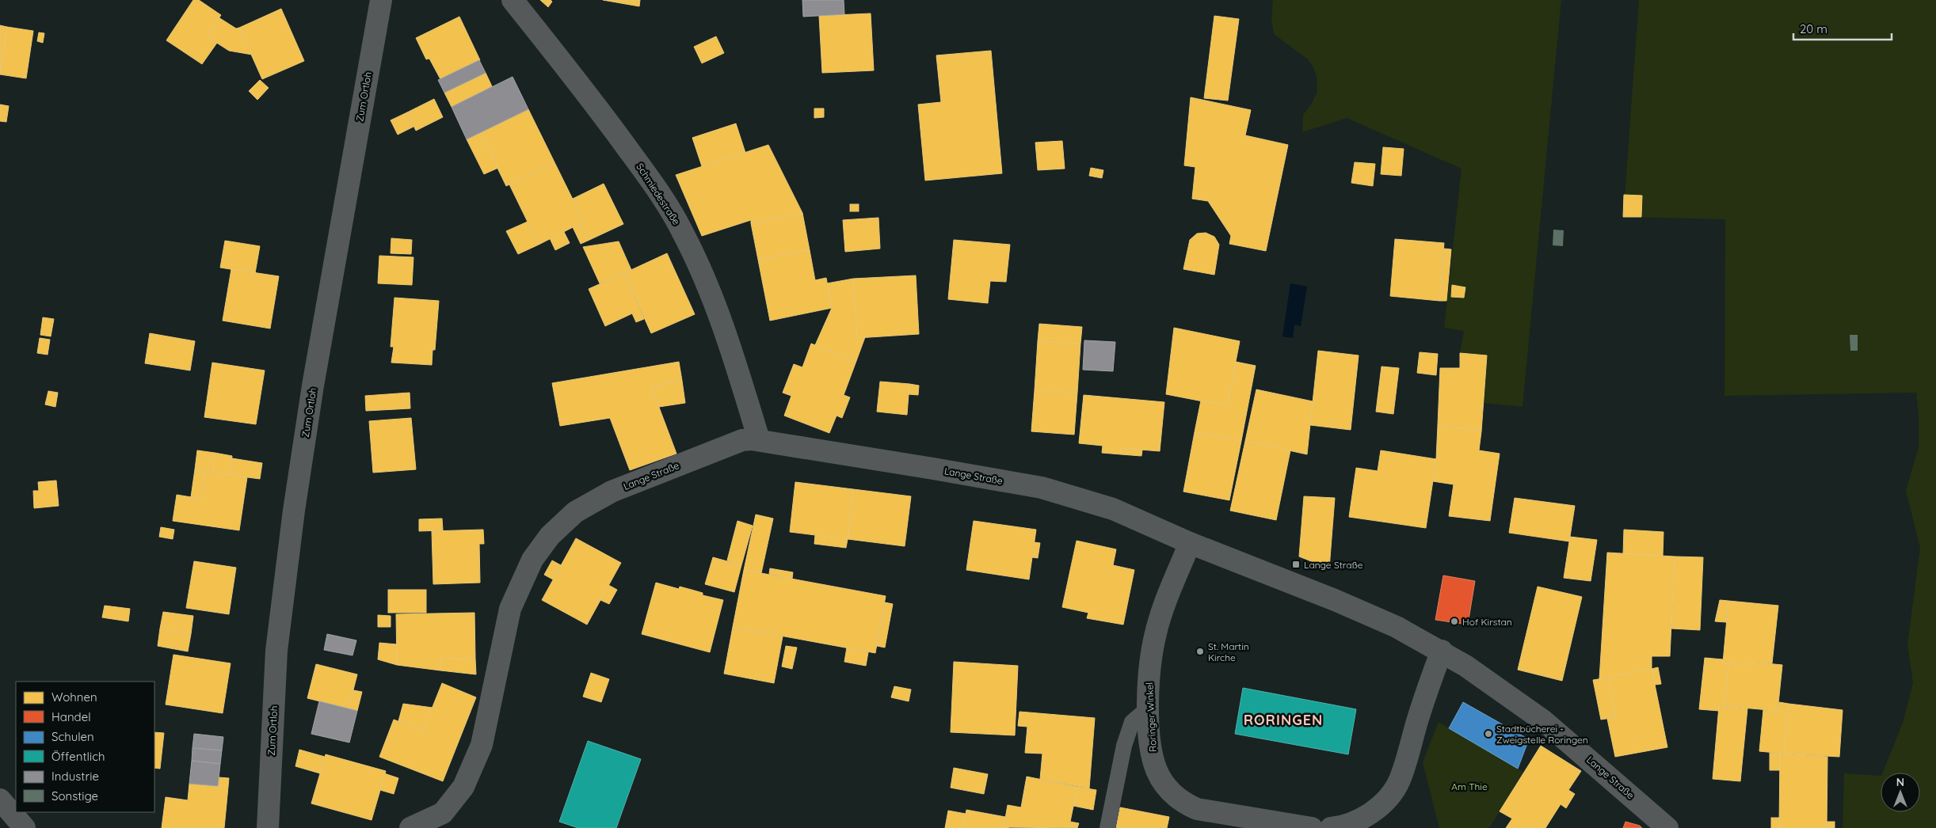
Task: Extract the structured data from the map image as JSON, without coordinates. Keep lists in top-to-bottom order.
{
  "streets": {
    "street": [
      "Zum Ortloh",
      "Schmiedestraße",
      "Lange Straße",
      "Roringer Winkel"
    ]
  },
  "crossings": [
    ["Schmiedestraße", "Lange Straße"],
    ["Lange Straße", "Roringer Winkel"]
  ],
  "districts": ["RORINGEN"],
  "parks": ["Am Thie"],
  "places": {
    "transit": ["Lange Straße"],
    "other": ["Hof Kirstan", "St. Martin Kirche", "Stadtbücherei - Zweigstelle Roringen"]
  },
  "legend": [
    "Wohnen",
    "Handel",
    "Schulen",
    "Öffentlich",
    "Industrie",
    "Sonstige"
  ],
  "scale_bar": "20 m",
  "north": "top"
}
